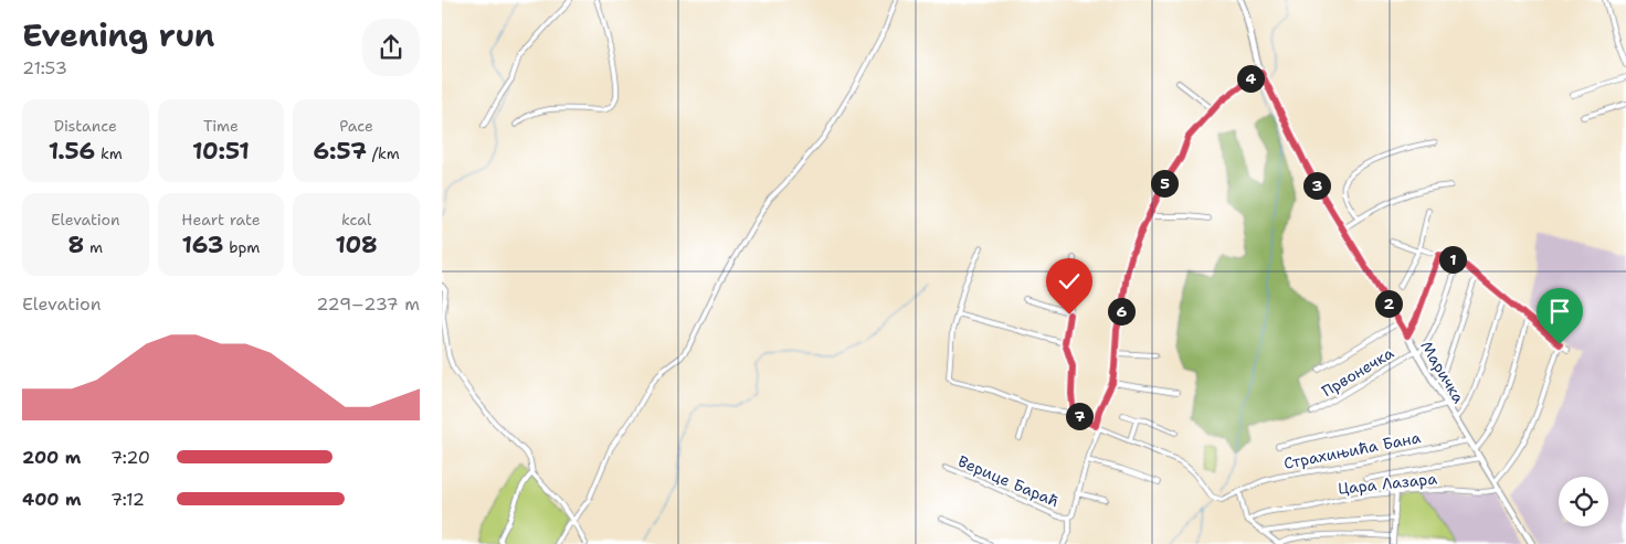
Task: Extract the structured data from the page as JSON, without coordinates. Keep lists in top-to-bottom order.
{
  "streets": {
    "street": [
      "Првонечка",
      "Маричка",
      "Страхињића Бана",
      "Верице Бараћ",
      "Цара Лазара"
    ]
  },
  "crossings": [
    ["Првонечка", "Маричка"],
    ["Маричка", "Страхињића Бана"],
    ["Маричка", "Верице Бараћ"],
    ["Маричка", "Цара Лазара"]
  ],
  "page": {
    "heading": ["Evening run", "21:53"],
    "pins": [
      "4",
      "5",
      "3",
      "1",
      "2",
      "6",
      "7"
    ],
    "stats": [
      ["Distance", "1.56 km"],
      ["Time", "10:51"],
      ["Pace", "6:57 /km"],
      ["Elevation", "8 m"],
      ["Heart rate", "163 bpm"],
      ["kcal", "108"]
    ],
    "chart": ["Elevation", "229–237 m"],
    "list": [
      {
        "name": "200 m",
        "note": "7:20"
      },
      {
        "name": "400 m",
        "note": "7:12"
      }
    ]
  }
}
